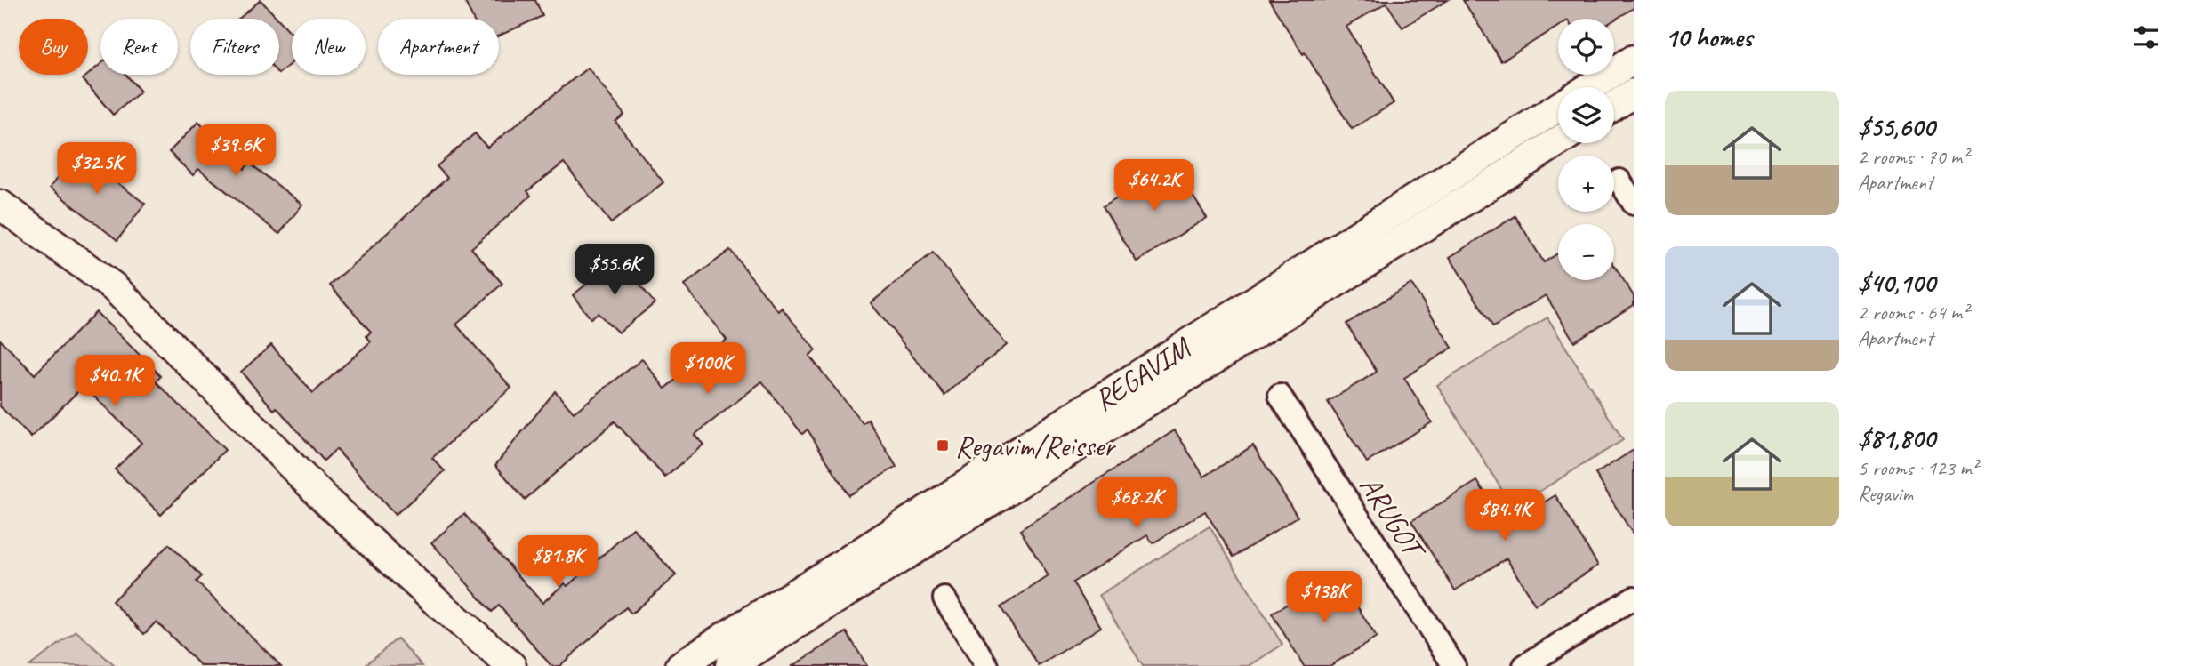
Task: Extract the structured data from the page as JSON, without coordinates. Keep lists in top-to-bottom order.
{
  "streets": {
    "street": ["REGAVIM", "ARUGOT"]
  },
  "places": {
    "transit": ["Regavim/Reisser"]
  },
  "page": {
    "heading": "10 homes",
    "map_buttons": ["+", "−"],
    "chip": [
      "Buy",
      "Rent",
      "Filters",
      "New",
      "Apartment"
    ],
    "list": [
      {
        "name": "$55,600",
        "note": "2 rooms · 70 m² · Apartment"
      },
      {
        "name": "$40,100",
        "note": "2 rooms · 64 m² · Apartment"
      },
      {
        "name": "$81,800",
        "note": "5 rooms · 123 m² · Regavim"
      }
    ],
    "price": [
      "$39.6K",
      "$32.5K",
      "$64.2K",
      "$55.6K",
      "$100K",
      "$40.1K",
      "$68.2K",
      "$84.4K",
      "$81.8K",
      "$138K"
    ]
  }
}
